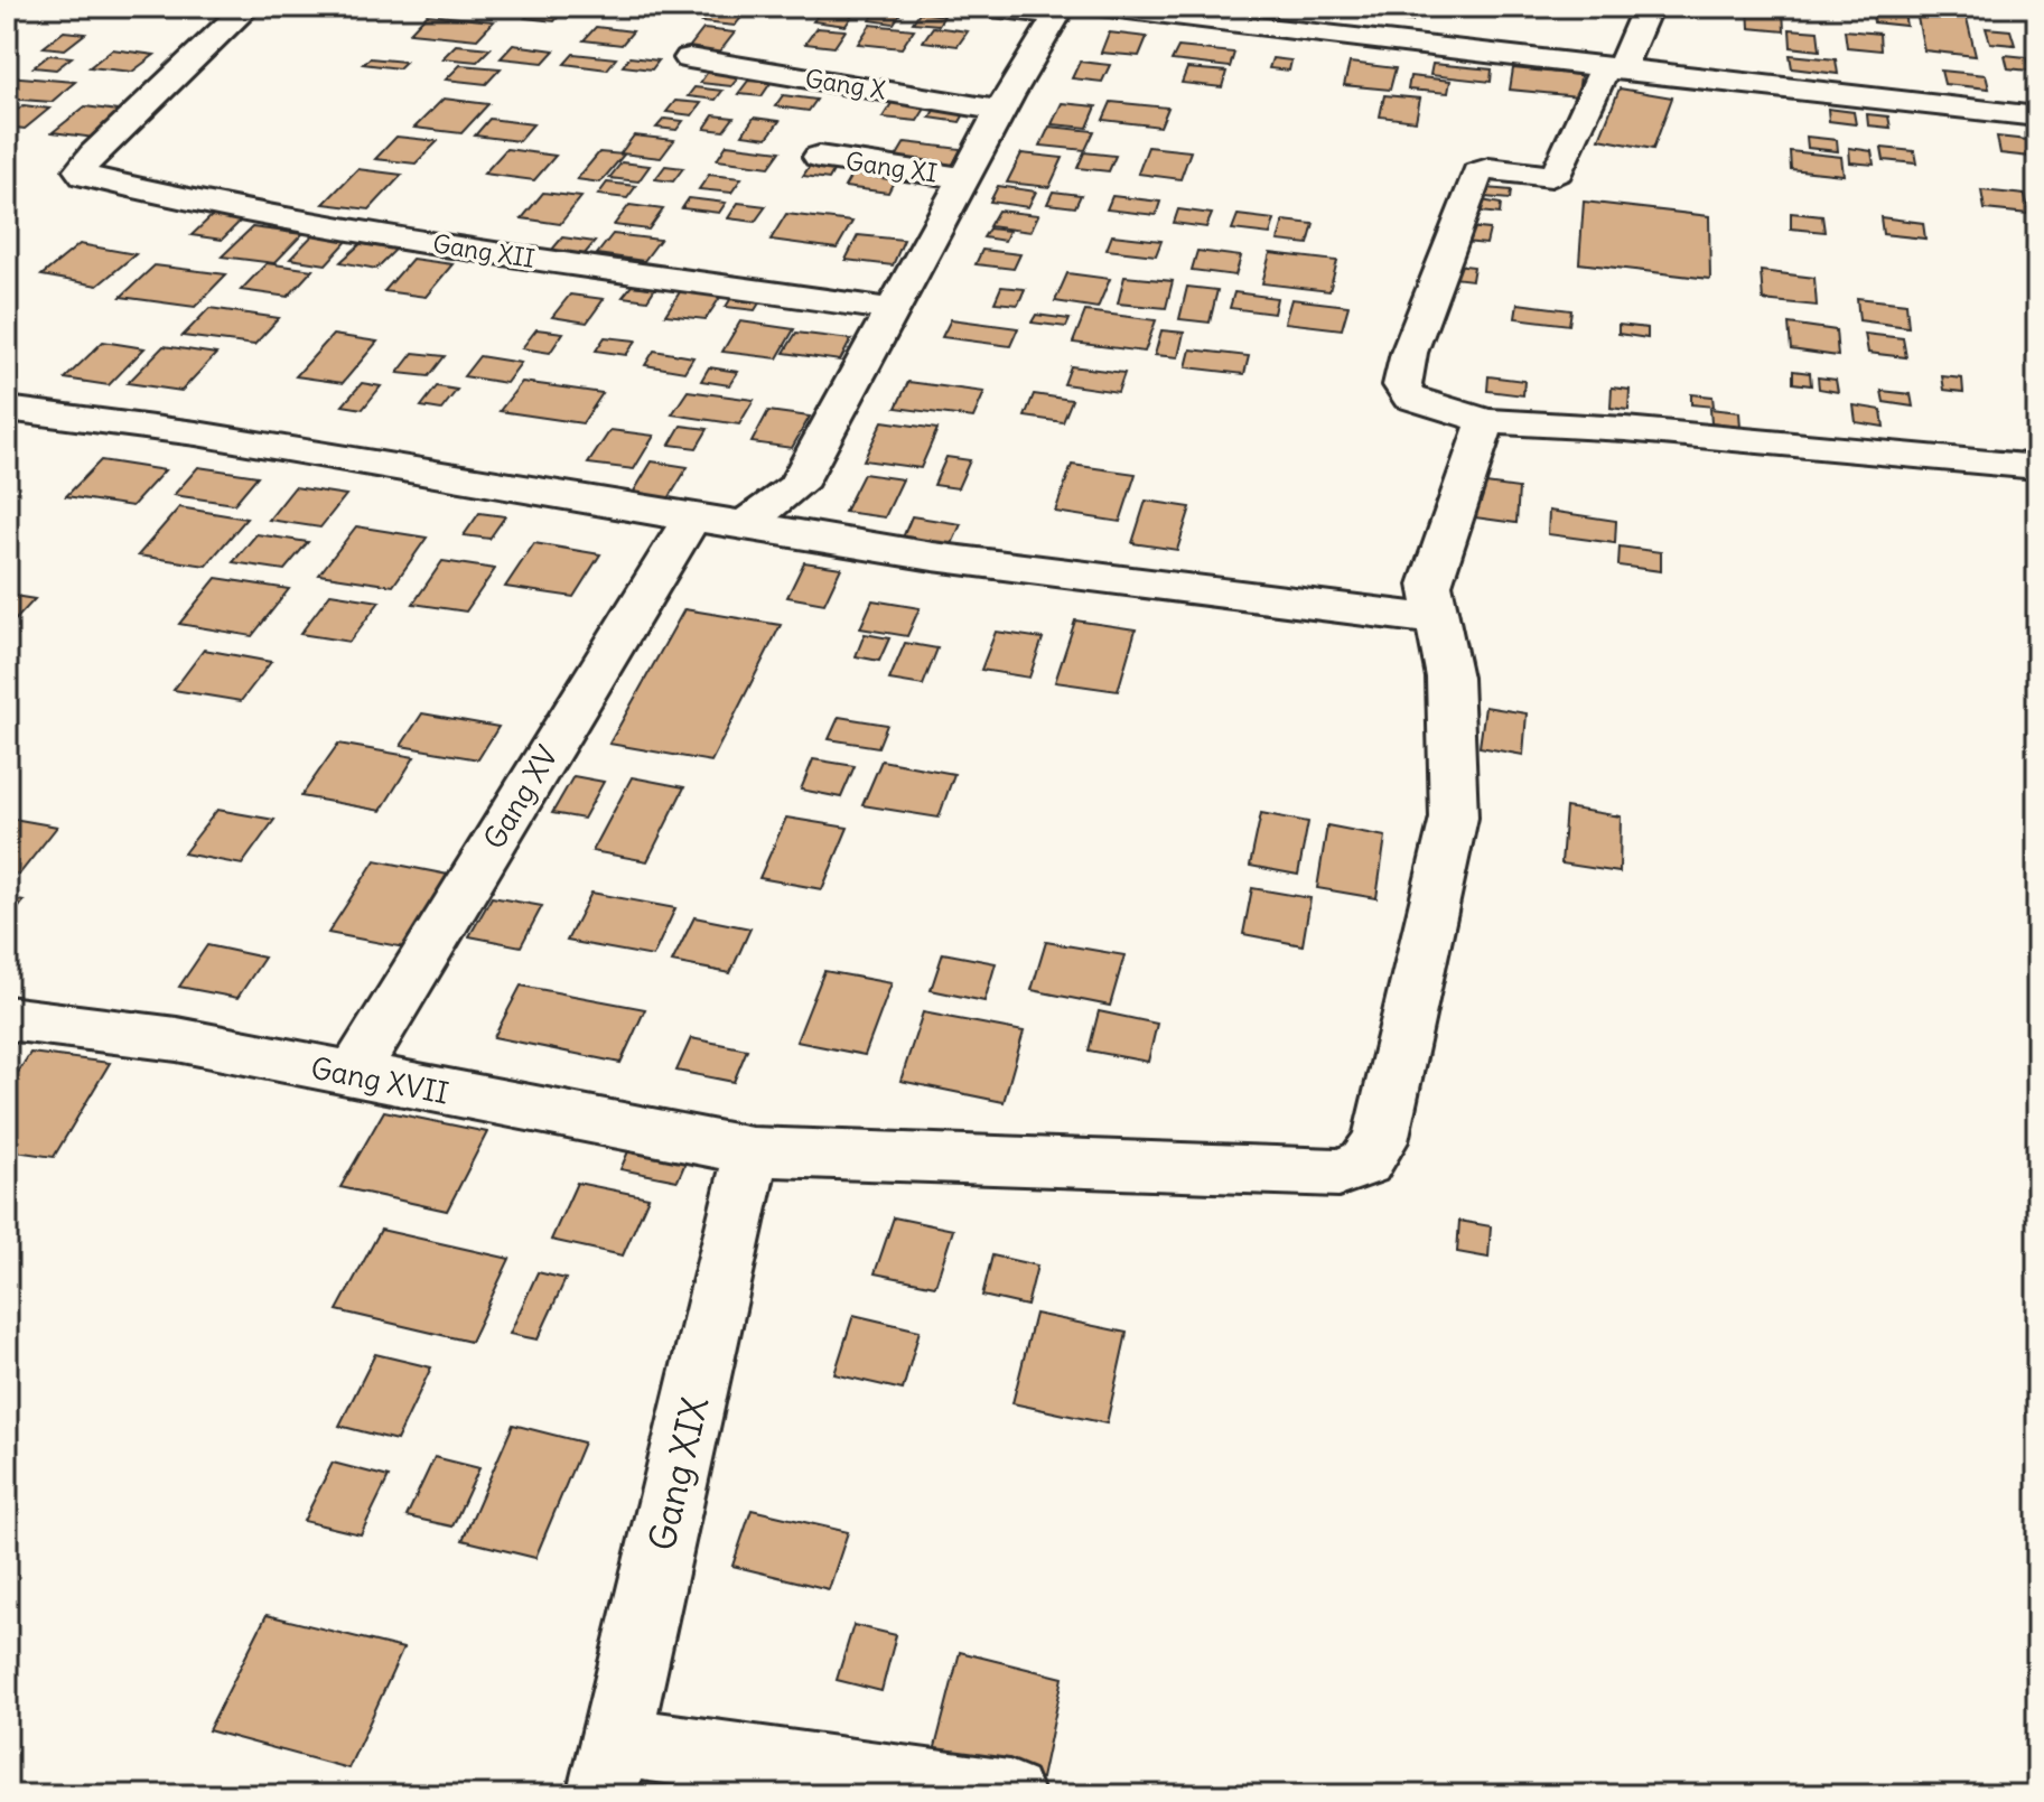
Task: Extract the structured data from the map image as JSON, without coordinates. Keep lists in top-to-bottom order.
{
  "streets": {
    "street": [
      "Gang X",
      "Gang XI",
      "Gang XII",
      "Gang XV",
      "Gang XVII",
      "Gang XIX"
    ]
  },
  "crossings": [
    ["Gang XV", "Gang XVII"],
    ["Gang XVII", "Gang XIX"]
  ]
}
